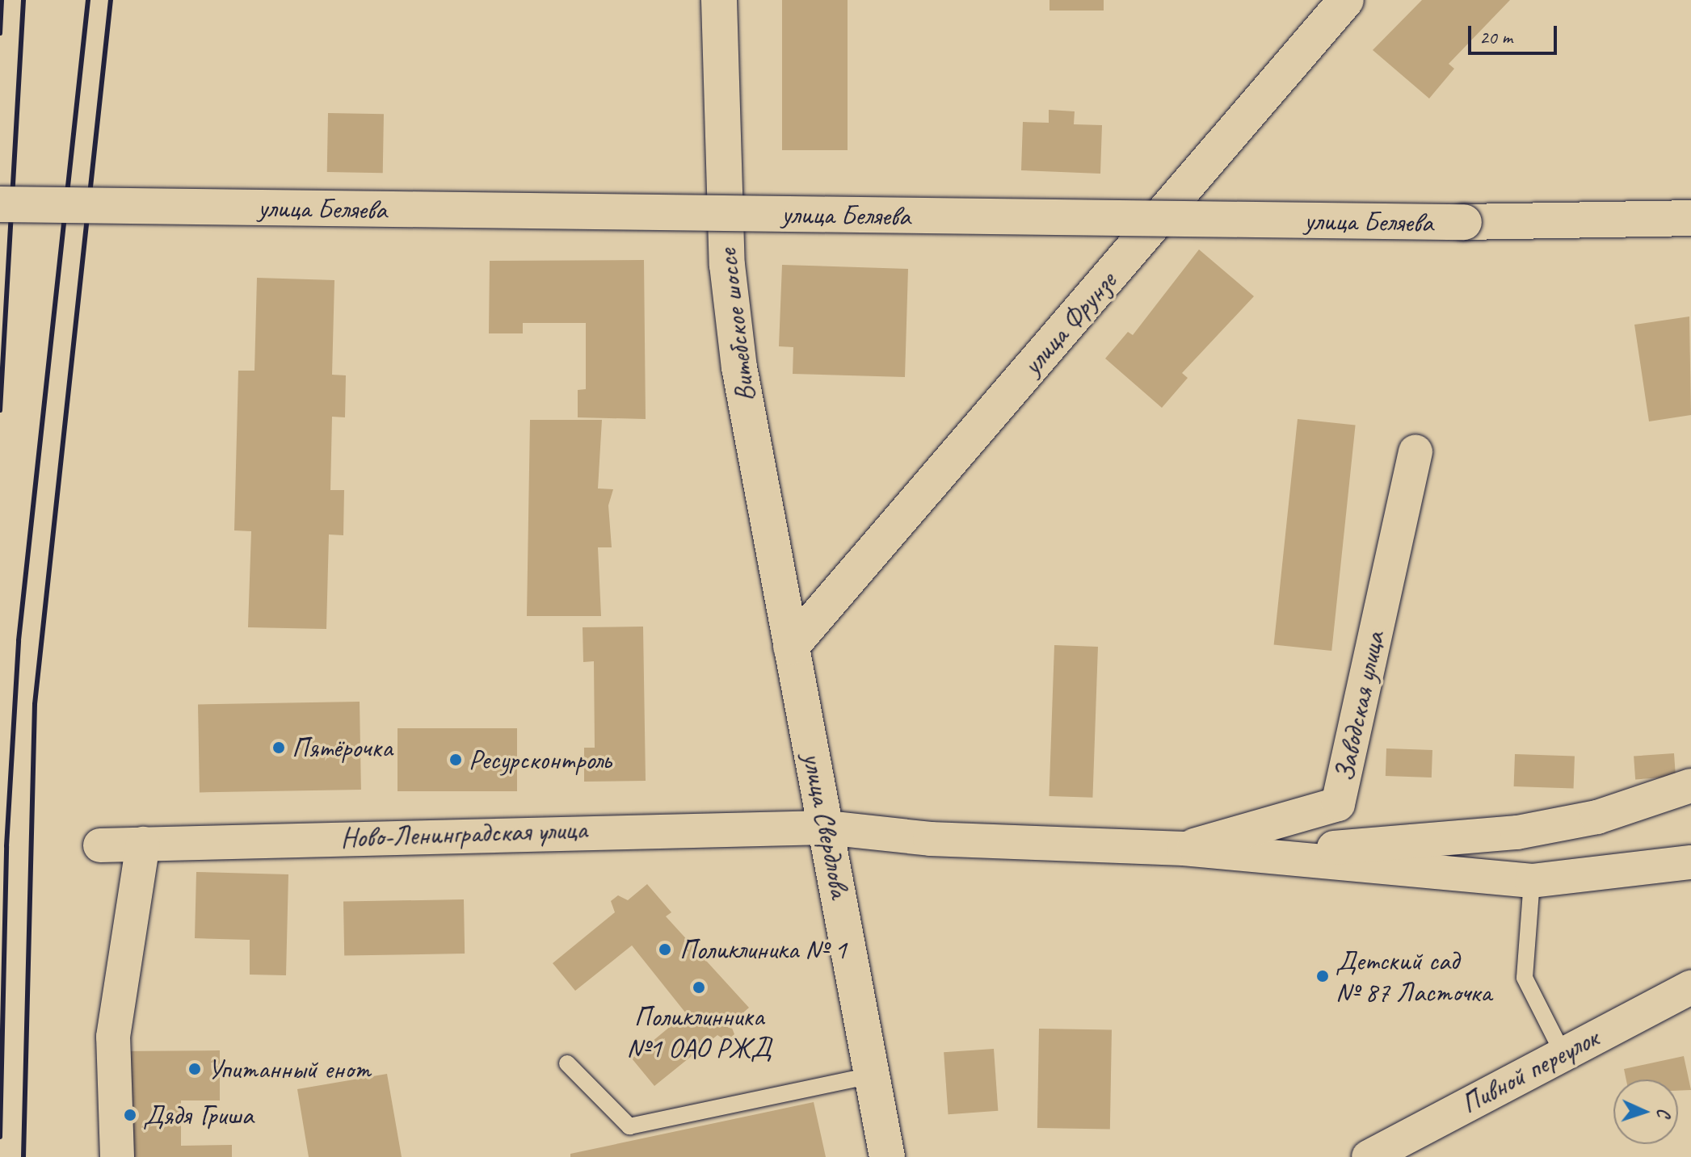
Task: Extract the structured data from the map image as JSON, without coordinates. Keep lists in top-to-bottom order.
{
  "streets": {
    "main road": [
      "улица Беляева",
      "улица Фрунзе",
      "Витебское шоссе",
      "улица Свердлова"
    ],
    "street": ["Заводская улица", "Ново-Ленинградская улица", "Пивной переулок"]
  },
  "crossings": [
    ["улица Фрунзе", "Витебское шоссе"],
    ["улица Фрунзе", "улица Свердлова"],
    ["Витебское шоссе", "улица Свердлова"],
    ["Заводская улица", "улица Свердлова"],
    ["Заводская улица", "Ново-Ленинградская улица"],
    ["улица Свердлова", "Ново-Ленинградская улица"]
  ],
  "places": [
    "Пятёрочка",
    "Ресурсконтроль",
    "Поликлиника № 1",
    "Детский сад № 87 Ласточка",
    "Поликлинника №1 ОАО РЖД",
    "Упитанный енот",
    "Дядя Гриша"
  ],
  "scale_bar": "20 m",
  "north": "right"
}
